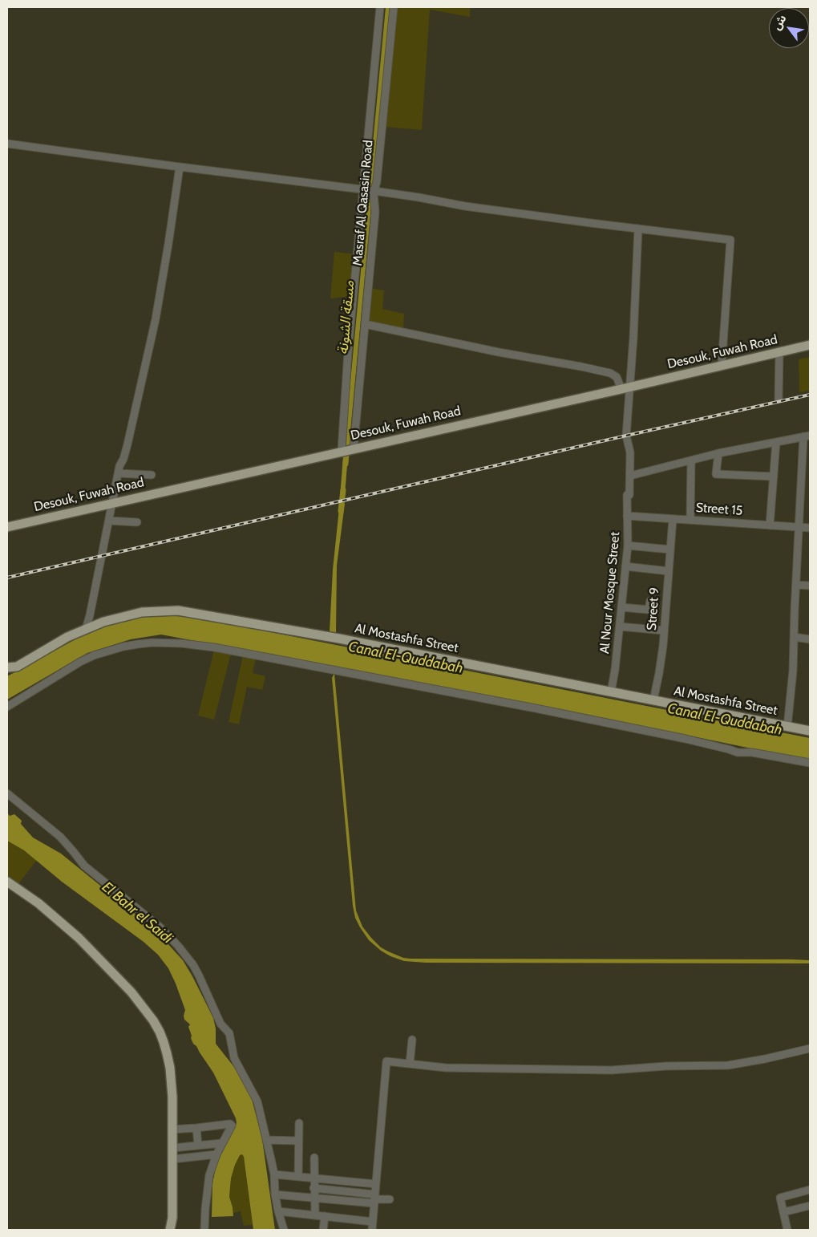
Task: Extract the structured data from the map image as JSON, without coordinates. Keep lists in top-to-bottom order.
{
  "streets": {
    "main road": ["Desouk, Fuwah Road", "Al Mostashfa Street"],
    "street": [
      "Masraf Al Qasasin Road",
      "Street 15",
      "Al Nour Mosque Street",
      "Street 9"
    ]
  },
  "crossings": [
    ["Masraf Al Qasasin Road", "Desouk, Fuwah Road"],
    ["Desouk, Fuwah Road", "Al Nour Mosque Street"],
    ["Street 15", "Al Nour Mosque Street"],
    ["Street 15", "Street 9"],
    ["Al Nour Mosque Street", "Al Mostashfa Street"],
    ["Street 9", "Al Mostashfa Street"]
  ],
  "water": ["مسقة الشونة", "Canal El-Quddabah", "El Bahr el Saidi"],
  "north": "top left"
}
